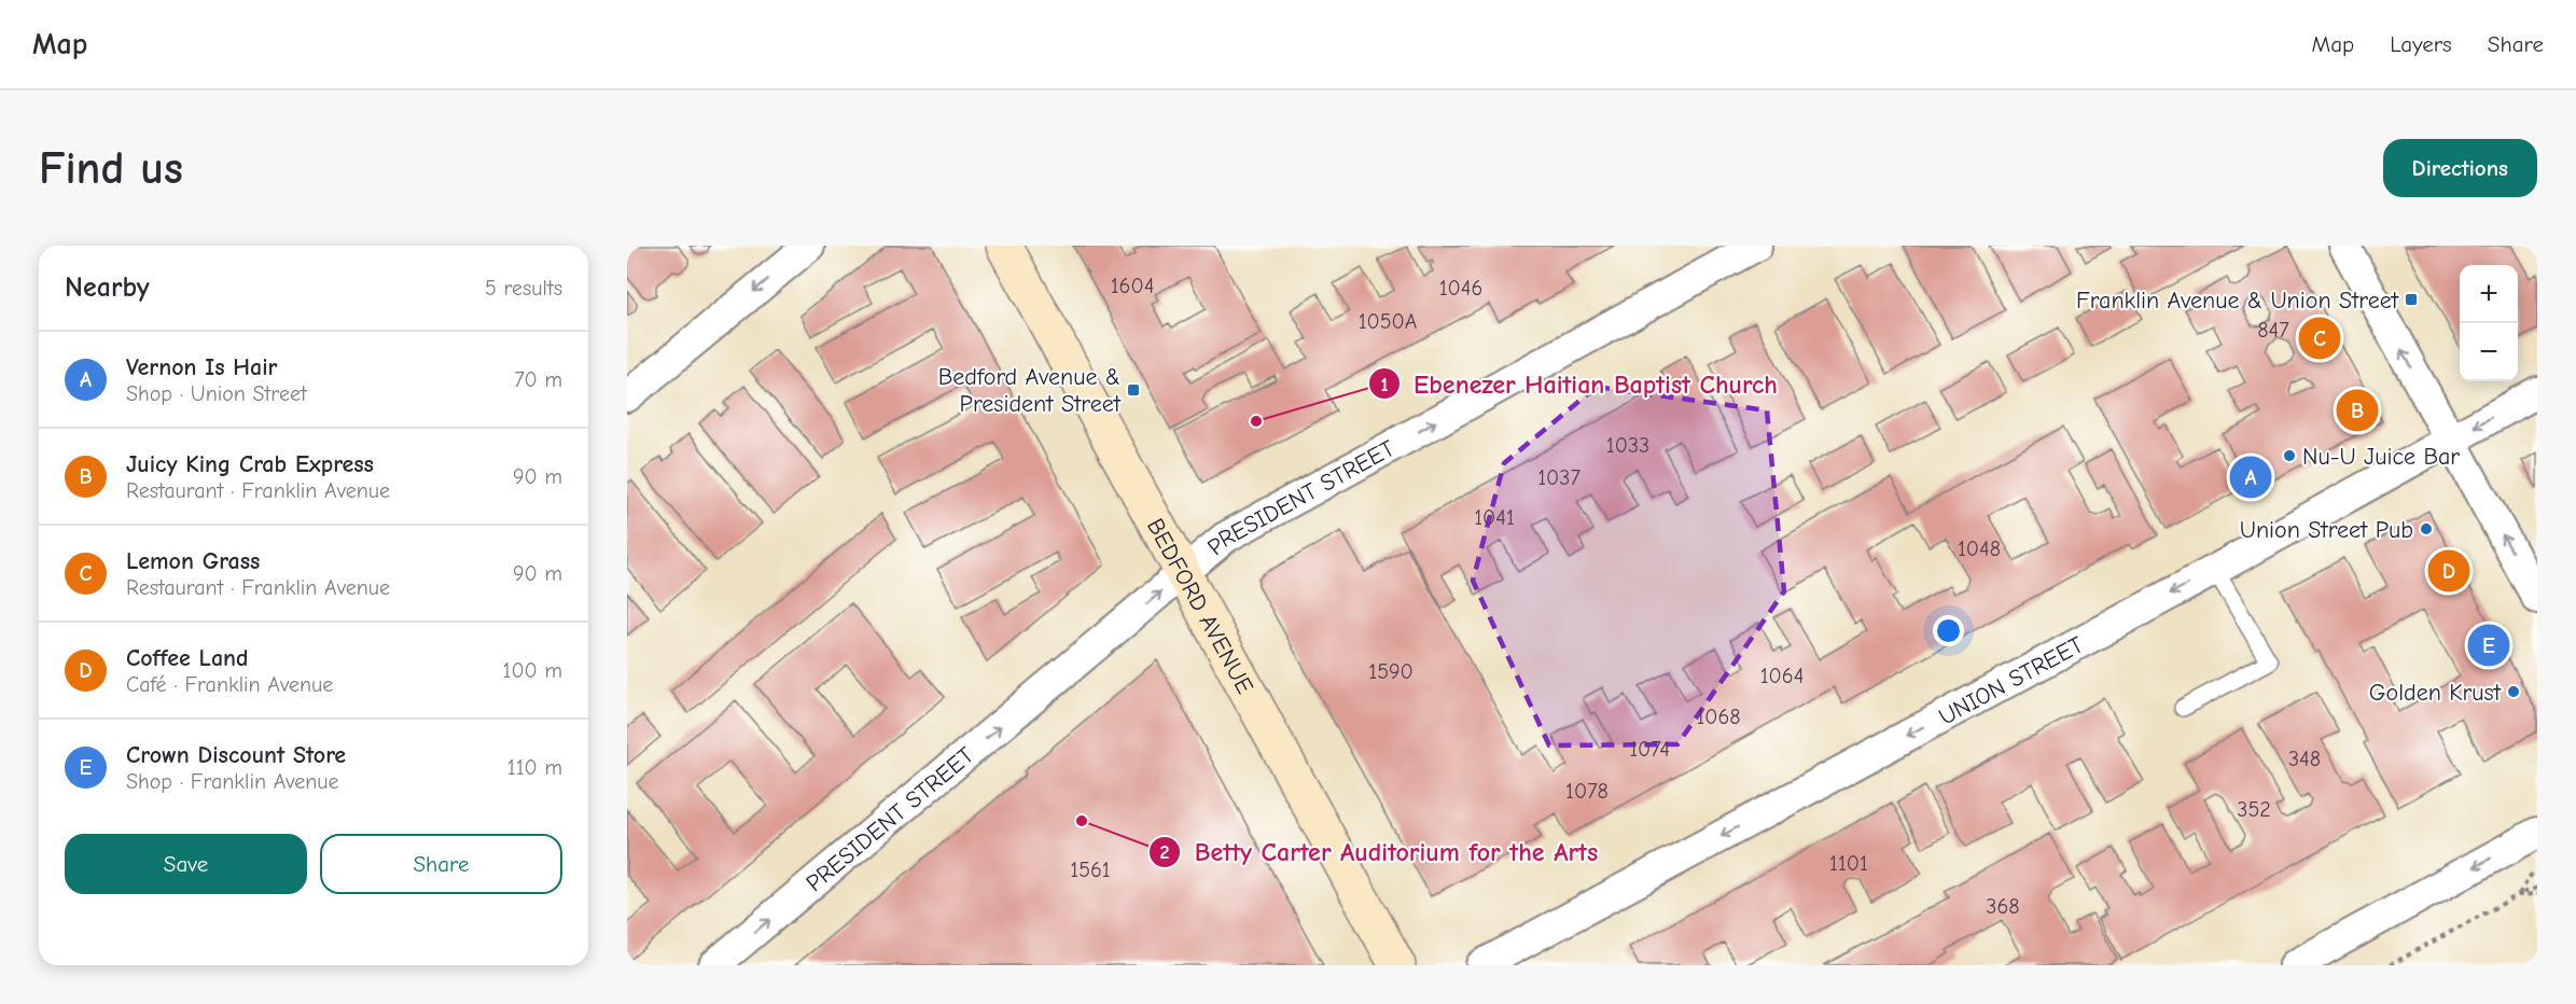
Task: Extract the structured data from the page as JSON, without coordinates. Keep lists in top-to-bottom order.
{
  "streets": {
    "street": ["PRESIDENT STREET", "BEDFORD AVENUE", "UNION STREET"]
  },
  "crossings": [
    ["PRESIDENT STREET", "BEDFORD AVENUE"]
  ],
  "one_way": ["PRESIDENT STREET", "UNION STREET"],
  "places": {
    "transit": ["Franklin Avenue & Union Street", "Bedford Avenue & President Street"],
    "other": [
      "Ebenezer Haitian Baptist Church",
      "Nu-U Juice Bar",
      "Union Street Pub",
      "Golden Krust",
      "Betty Carter Auditorium for the Arts"
    ]
  },
  "house_numbers": [
    "1604",
    "1046",
    "1050A",
    "847",
    "1033",
    "1037",
    "1041",
    "1048",
    "1590",
    "1064",
    "1068",
    "1074",
    "348",
    "1078",
    "352",
    "1101",
    "1561",
    "368"
  ],
  "page": {
    "header": "Map",
    "nav": ["Map", "Layers", "Share"],
    "buttons": [
      "Directions",
      ["Save", "Share"]
    ],
    "title": "Find us",
    "heading": ["Nearby", "5 results"],
    "map_buttons": ["+", "−"],
    "pins": [
      "C",
      "B",
      "A",
      "D",
      "E"
    ],
    "list": [
      {
        "mark": "A",
        "name": "Vernon Is Hair",
        "note": "Shop · Union Street",
        "value": "70 m"
      },
      {
        "mark": "B",
        "name": "Juicy King Crab Express",
        "note": "Restaurant · Franklin Avenue",
        "value": "90 m"
      },
      {
        "mark": "C",
        "name": "Lemon Grass",
        "note": "Restaurant · Franklin Avenue",
        "value": "90 m"
      },
      {
        "mark": "D",
        "name": "Coffee Land",
        "note": "Café · Franklin Avenue",
        "value": "100 m"
      },
      {
        "mark": "E",
        "name": "Crown Discount Store",
        "note": "Shop · Franklin Avenue",
        "value": "110 m"
      }
    ]
  }
}
